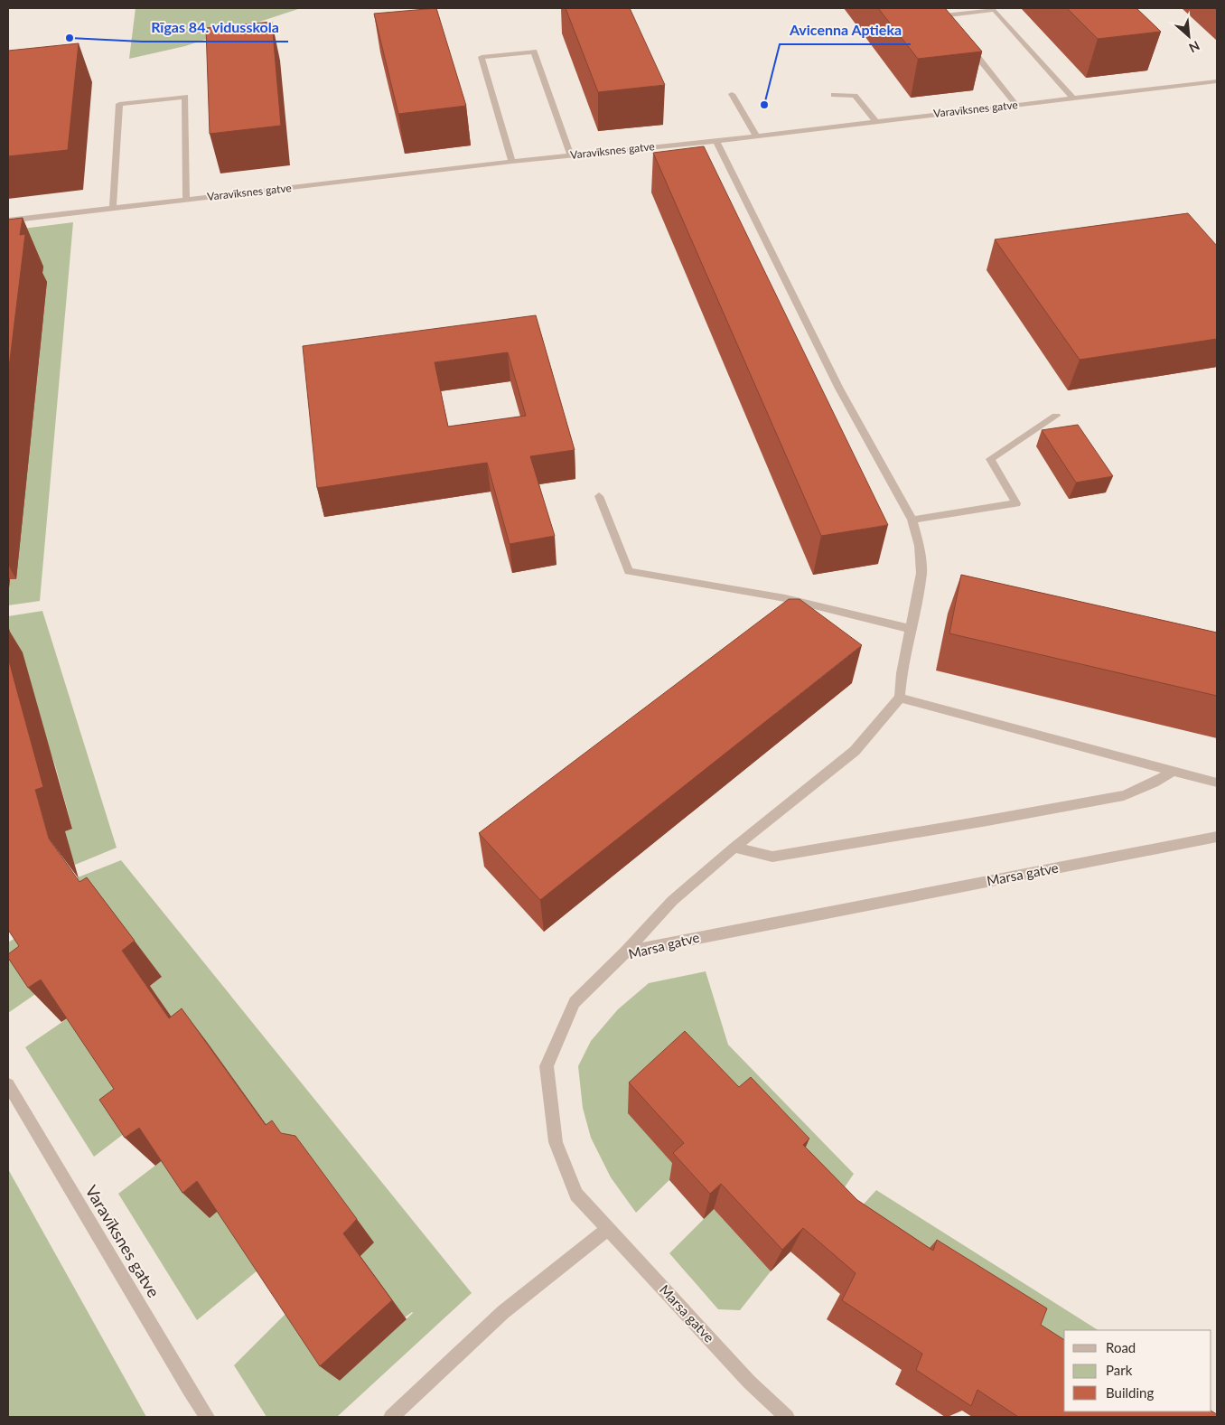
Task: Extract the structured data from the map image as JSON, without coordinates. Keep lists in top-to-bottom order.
{
  "streets": {
    "street": ["Varavīksnes gatve", "Marsa gatve"]
  },
  "places": ["Rīgas 84. vidusskola", "Avicenna Aptieka"],
  "legend": ["Road", "Park", "Building"],
  "north": "bottom right"
}
